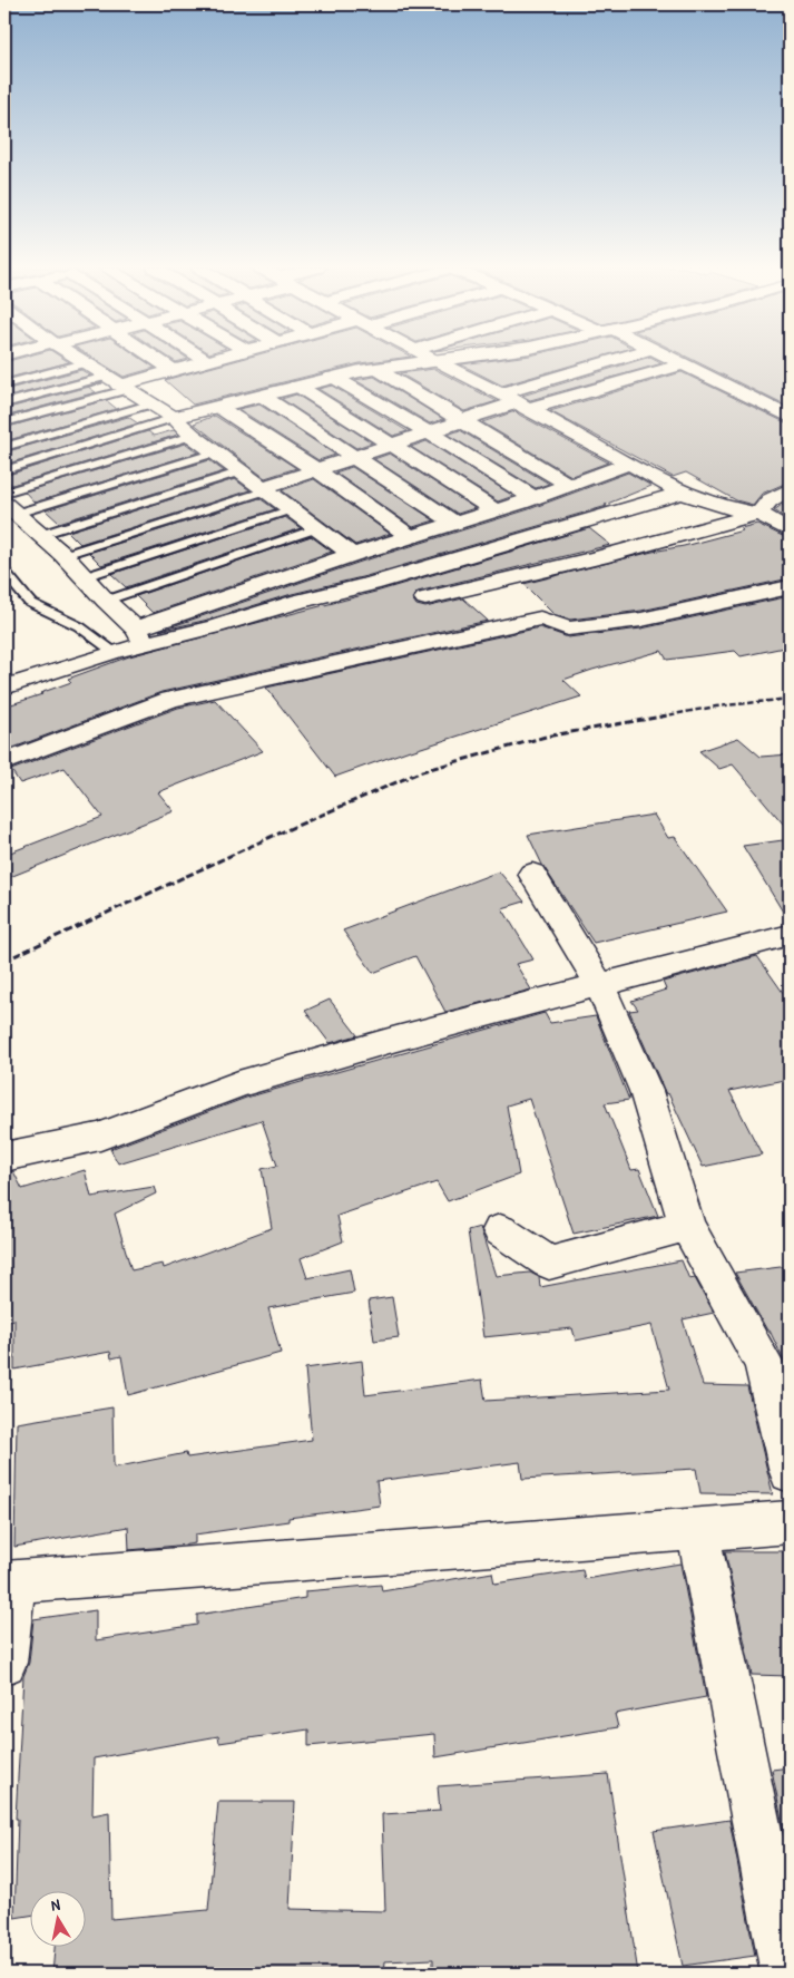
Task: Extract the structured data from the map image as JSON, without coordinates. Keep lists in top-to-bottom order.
{
  "north": "top"
}
